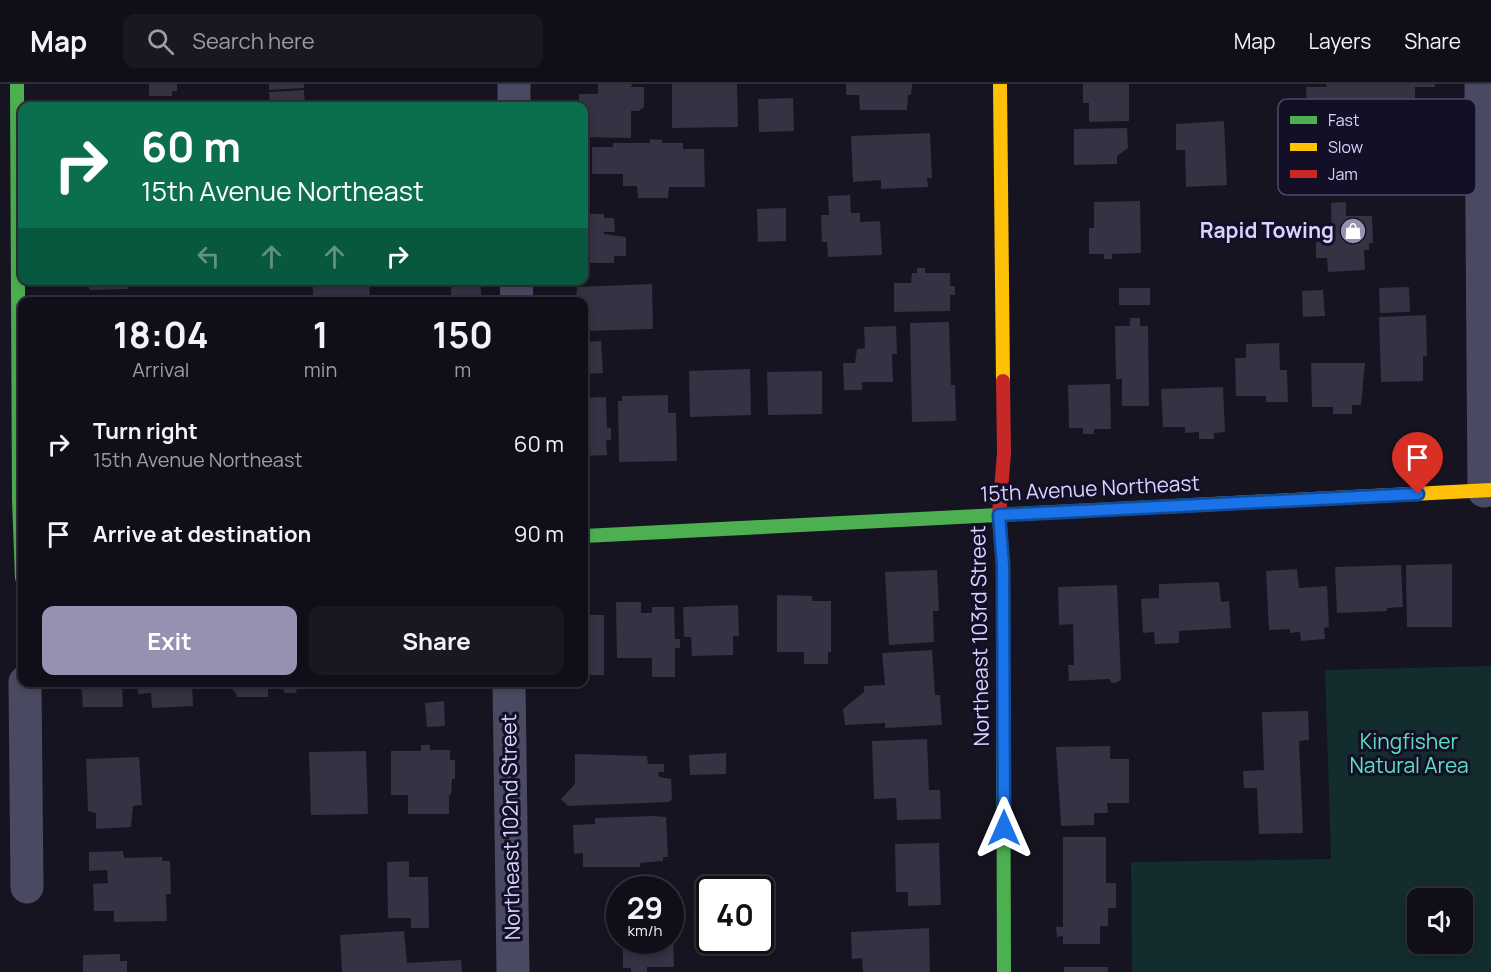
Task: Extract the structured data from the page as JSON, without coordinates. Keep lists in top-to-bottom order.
{
  "streets": {
    "street": ["15th Avenue Northeast", "Northeast 103rd Street", "Northeast 102nd Street"]
  },
  "crossings": [
    ["15th Avenue Northeast", "Northeast 103rd Street"]
  ],
  "parks": ["Kingfisher Natural Area"],
  "places": {
    "shop": ["Rapid Towing"]
  },
  "legend": ["Fast", "Slow", "Jam"],
  "page": {
    "header": "Map",
    "search": "Search here",
    "nav": ["Map", "Layers", "Share"],
    "turn": ["60 m", "15th Avenue Northeast"],
    "eta": [
      "18:04",
      "Arrival",
      "1",
      "min",
      "150",
      "m"
    ],
    "list": [
      {
        "name": "Turn right",
        "note": "15th Avenue Northeast",
        "value": "60 m"
      },
      {
        "name": "Arrive at destination",
        "value": "90 m"
      }
    ],
    "buttons": ["Exit", "Share"],
    "speed": "29 km/h",
    "limit": "40"
  }
}
